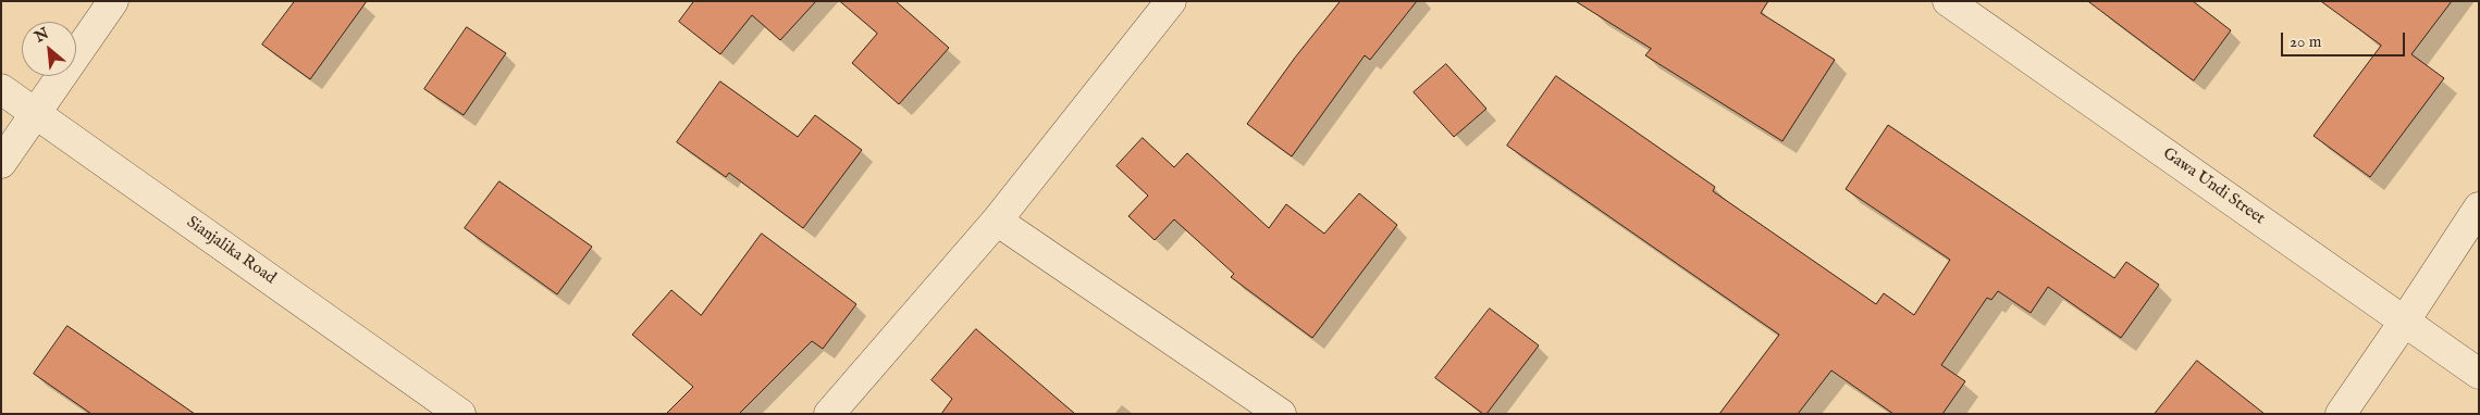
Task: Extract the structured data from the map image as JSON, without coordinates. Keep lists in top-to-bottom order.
{
  "streets": {
    "street": ["Gawa Undi Street", "Sianjalika Road"]
  },
  "scale_bar": "20 m",
  "north": "top left"
}
